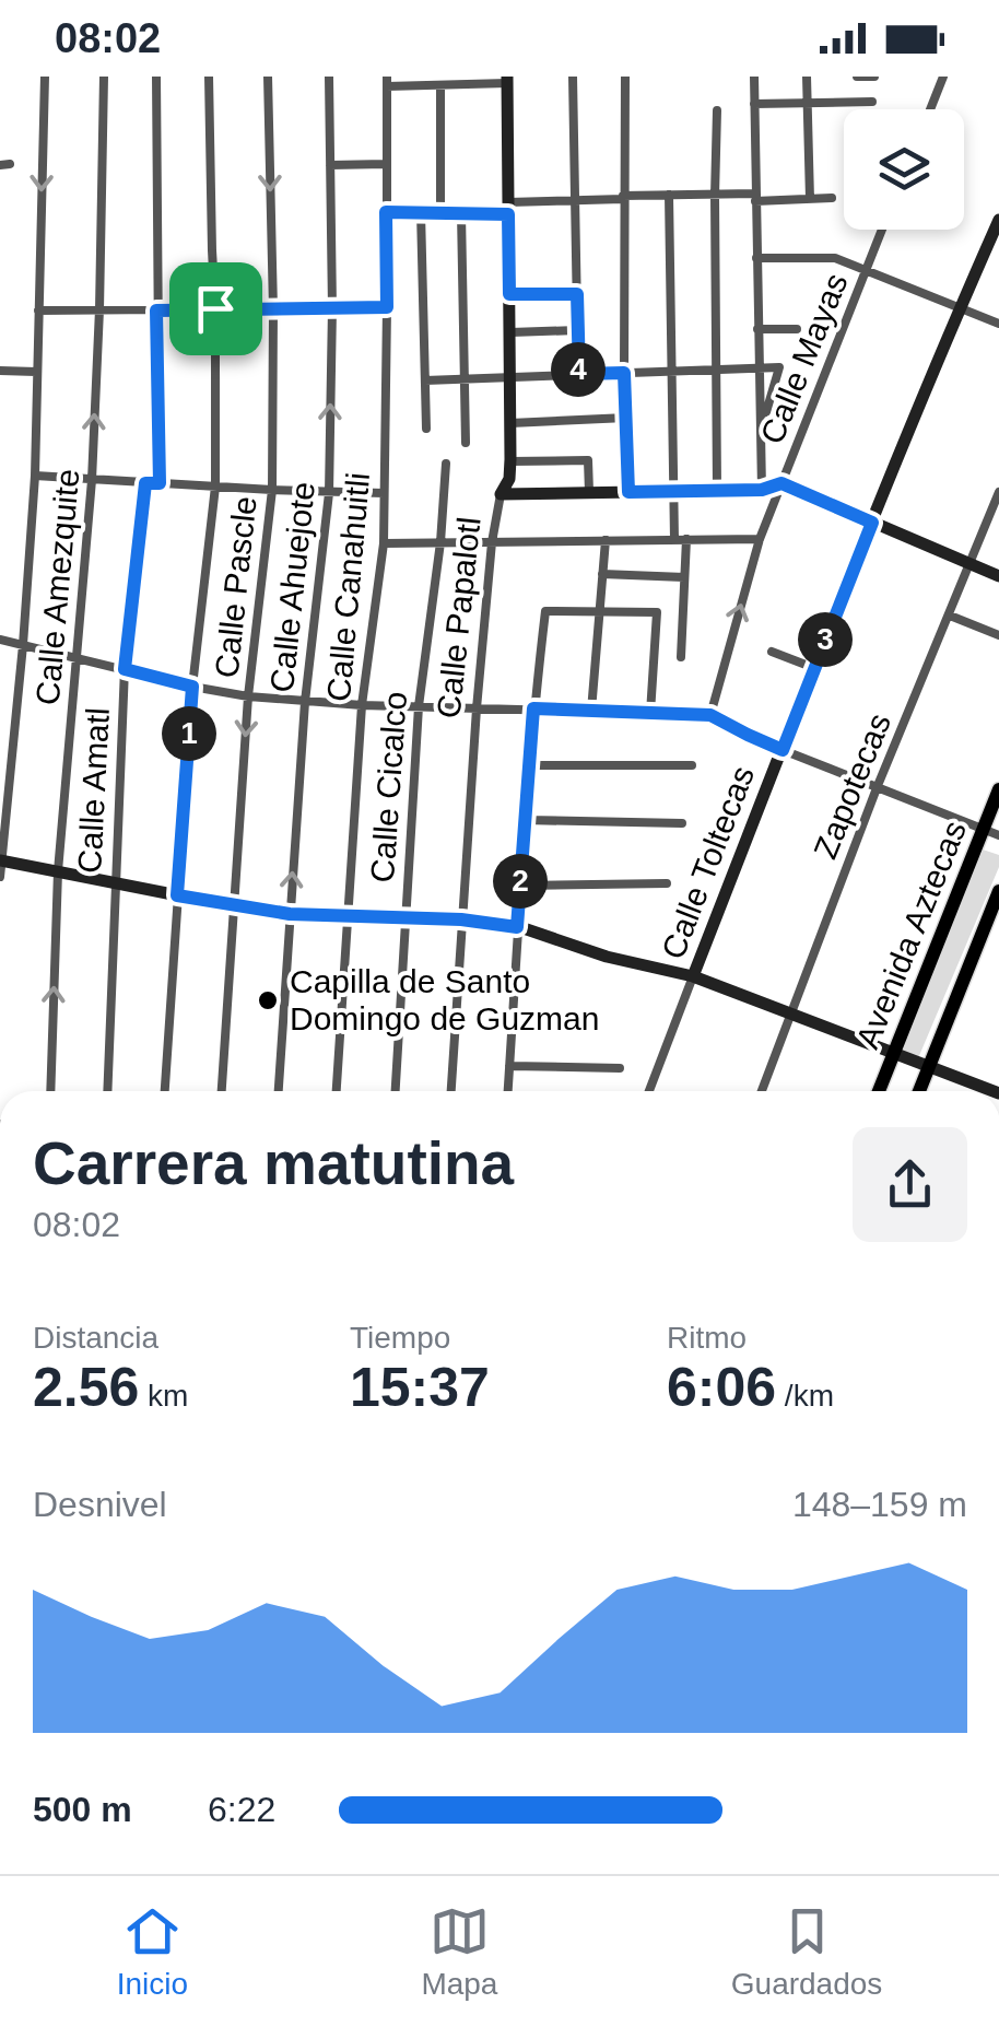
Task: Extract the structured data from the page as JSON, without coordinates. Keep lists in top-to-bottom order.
{
  "streets": {
    "main road": ["Avenida Aztecas"],
    "street": [
      "Calle Mayas",
      "Calle Amezquite",
      "Calle Pascle",
      "Calle Ahuejote",
      "Calle Canahuitli",
      "Calle Papalotl",
      "Zapotecas",
      "Calle Cicalco",
      "Calle Amatl",
      "Calle Toltecas"
    ]
  },
  "one_way": ["Calle Ahuejote"],
  "places": ["Capilla de Santo Domingo de Guzman"],
  "page": {
    "status": "08:02",
    "pins": [
      "4",
      "3",
      "1",
      "2"
    ],
    "heading": ["Carrera matutina", "08:02"],
    "stats": [
      ["Distancia", "2.56 km"],
      ["Tiempo", "15:37"],
      ["Ritmo", "6:06 /km"]
    ],
    "chart": ["Desnivel", "148–159 m"],
    "list": [
      {
        "name": "500 m",
        "note": "6:22"
      }
    ],
    "tabs": ["Inicio", "Mapa", "Guardados"]
  }
}
